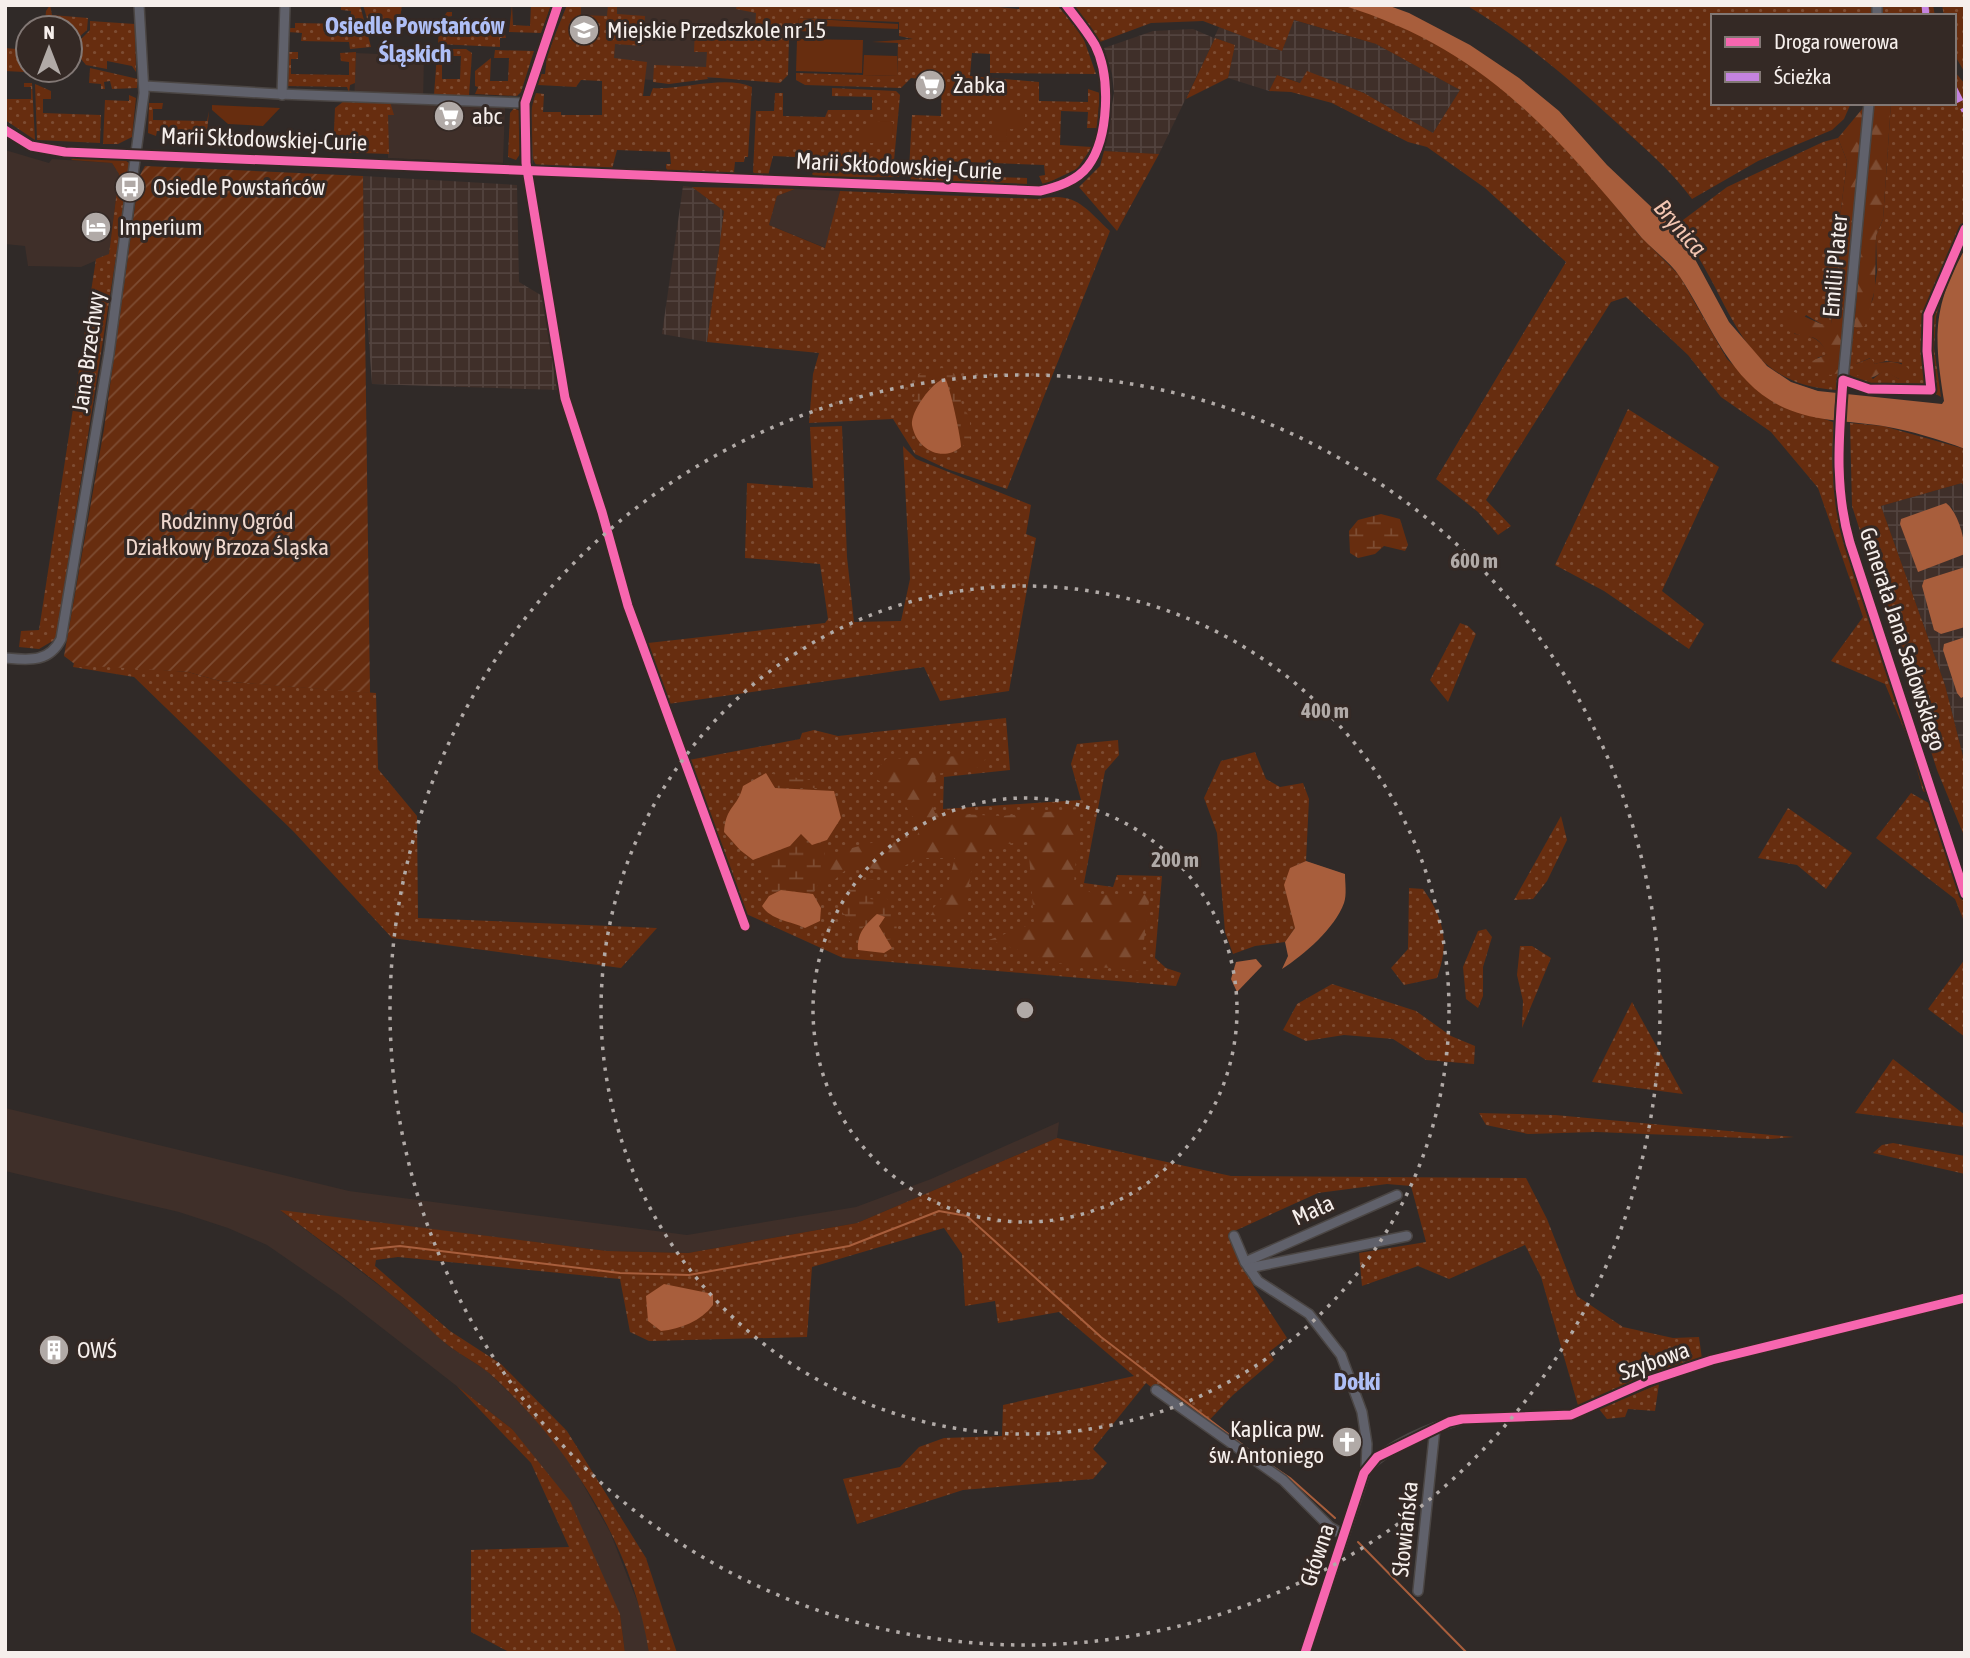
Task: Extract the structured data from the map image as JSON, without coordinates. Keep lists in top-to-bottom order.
{
  "streets": {
    "street": [
      "Marii Skłodowskiej-Curie",
      "Emilii Plater",
      "Jana Brzechwy",
      "Generała Jana Sadowskiego",
      "Mała",
      "Szybowa",
      "Słowiańska",
      "Główna"
    ]
  },
  "crossings": [
    ["Marii Skłodowskiej-Curie", "Jana Brzechwy"],
    ["Emilii Plater", "Generała Jana Sadowskiego"],
    ["Mała", "Główna"],
    ["Szybowa", "Słowiańska"],
    ["Szybowa", "Główna"]
  ],
  "districts": ["Osiedle Powstańców Śląskich", "Dołki"],
  "water": ["Brynica"],
  "parks": ["Rodzinny Ogród Działkowy Brzoza Śląska"],
  "places": {
    "school or university": ["Miejskie Przedszkole nr 15"],
    "supermarket": ["Żabka", "abc"],
    "bus stop": ["Osiedle Powstańców"],
    "hotel": ["Imperium"],
    "building": ["OWŚ"],
    "church": ["Kaplica pw. św. Antoniego"]
  },
  "legend": ["Droga rowerowa", "Ścieżka"],
  "north": "top",
  "rings": ["600 m", "400 m", "200 m"]
}
